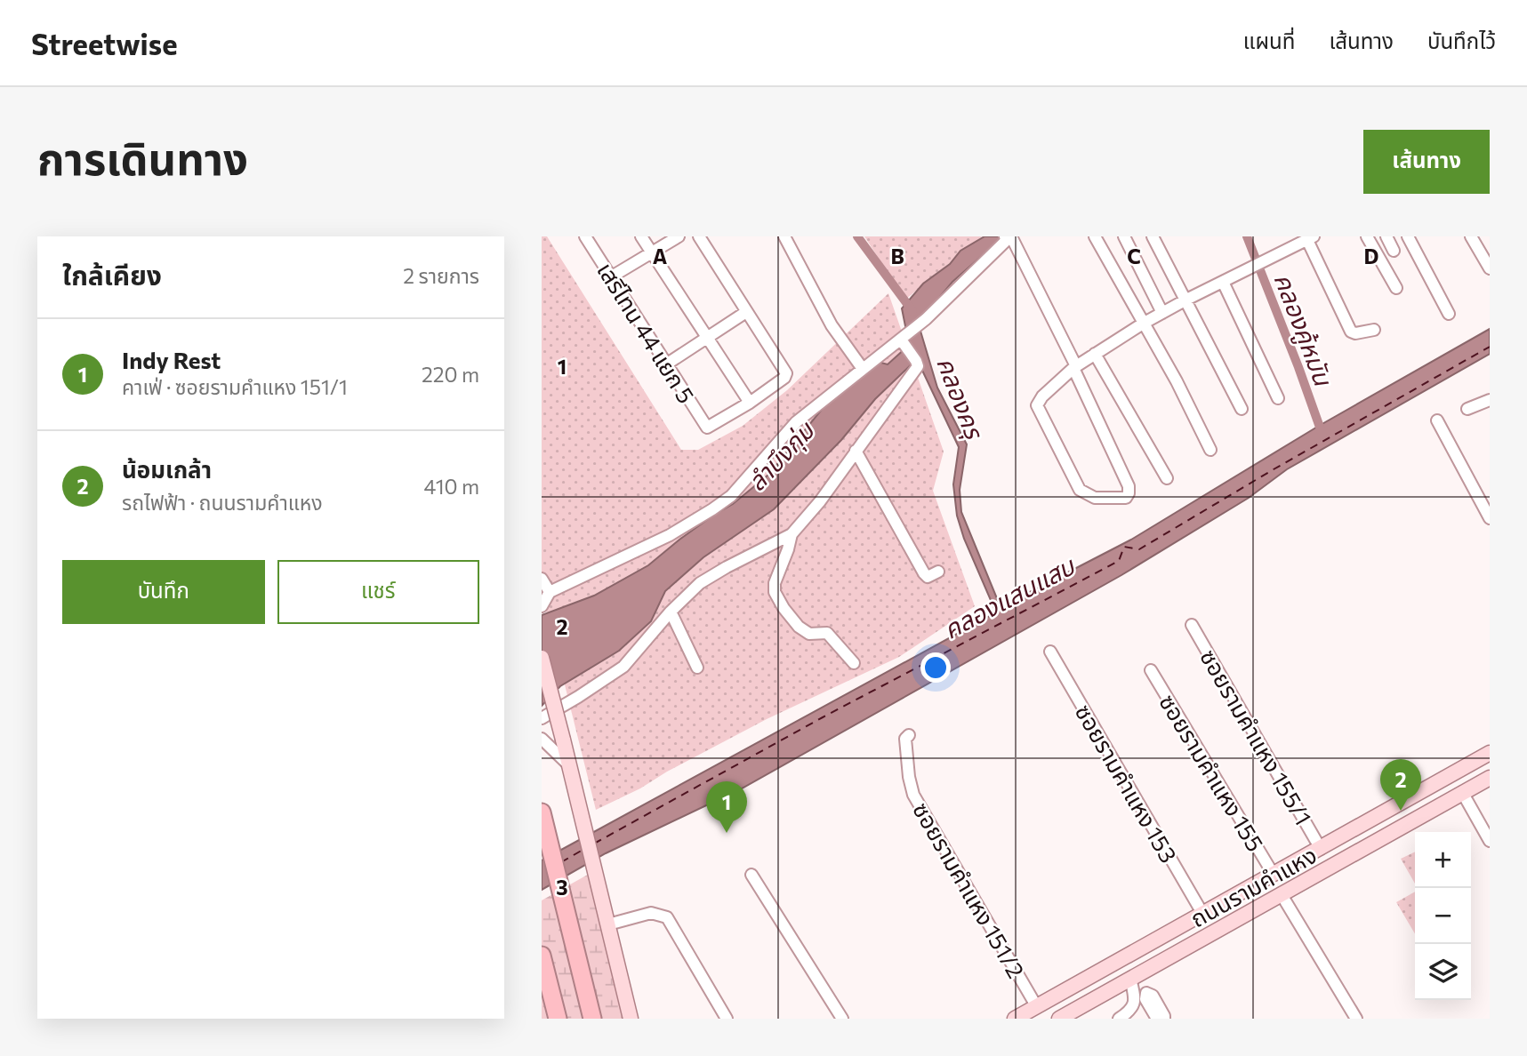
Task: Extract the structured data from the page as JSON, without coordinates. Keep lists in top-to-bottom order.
{
  "streets": {
    "main road": ["ถนนรามคำแหง"],
    "street": [
      "เสรีไทน 44 แยก 5",
      "ซอยรามคำแหง 155/1",
      "ซอยรามคำแหง 155",
      "ซอยรามคำแหง 153",
      "ซอยรามคำแหง 151/2"
    ]
  },
  "crossings": [
    ["ซอยรามคำแหง 155/1", "ถนนรามคำแหง"],
    ["ซอยรามคำแหง 155", "ถนนรามคำแหง"],
    ["ซอยรามคำแหง 153", "ถนนรามคำแหง"],
    ["ถนนรามคำแหง", "ซอยรามคำแหง 151/2"]
  ],
  "water": [
    "คลองคู้หมัน",
    "คลองครุ",
    "ลำบึงกุ่ม",
    "คลองแสนแสบ"
  ],
  "page": {
    "header": "Streetwise",
    "nav": ["แผนที่", "เส้นทาง", "บันทึกไว้"],
    "title": "การเดินทาง",
    "buttons": [
      "เส้นทาง",
      ["บันทึก", "แชร์"]
    ],
    "heading": ["ใกล้เคียง", "2 รายการ"],
    "list": [
      {
        "mark": "1",
        "name": "Indy Rest",
        "note": "คาเฟ่ · ซอยรามคำแหง 151/1",
        "value": "220 m"
      },
      {
        "mark": "2",
        "name": "น้อมเกล้า",
        "note": "รถไฟฟ้า · ถนนรามคำแหง",
        "value": "410 m"
      }
    ],
    "pins": ["2", "1"],
    "map_buttons": ["+", "−"]
  },
  "grid": {
    "columns": [
      "A",
      "B",
      "C",
      "D"
    ],
    "rows": ["1", "2", "3"]
  }
}
